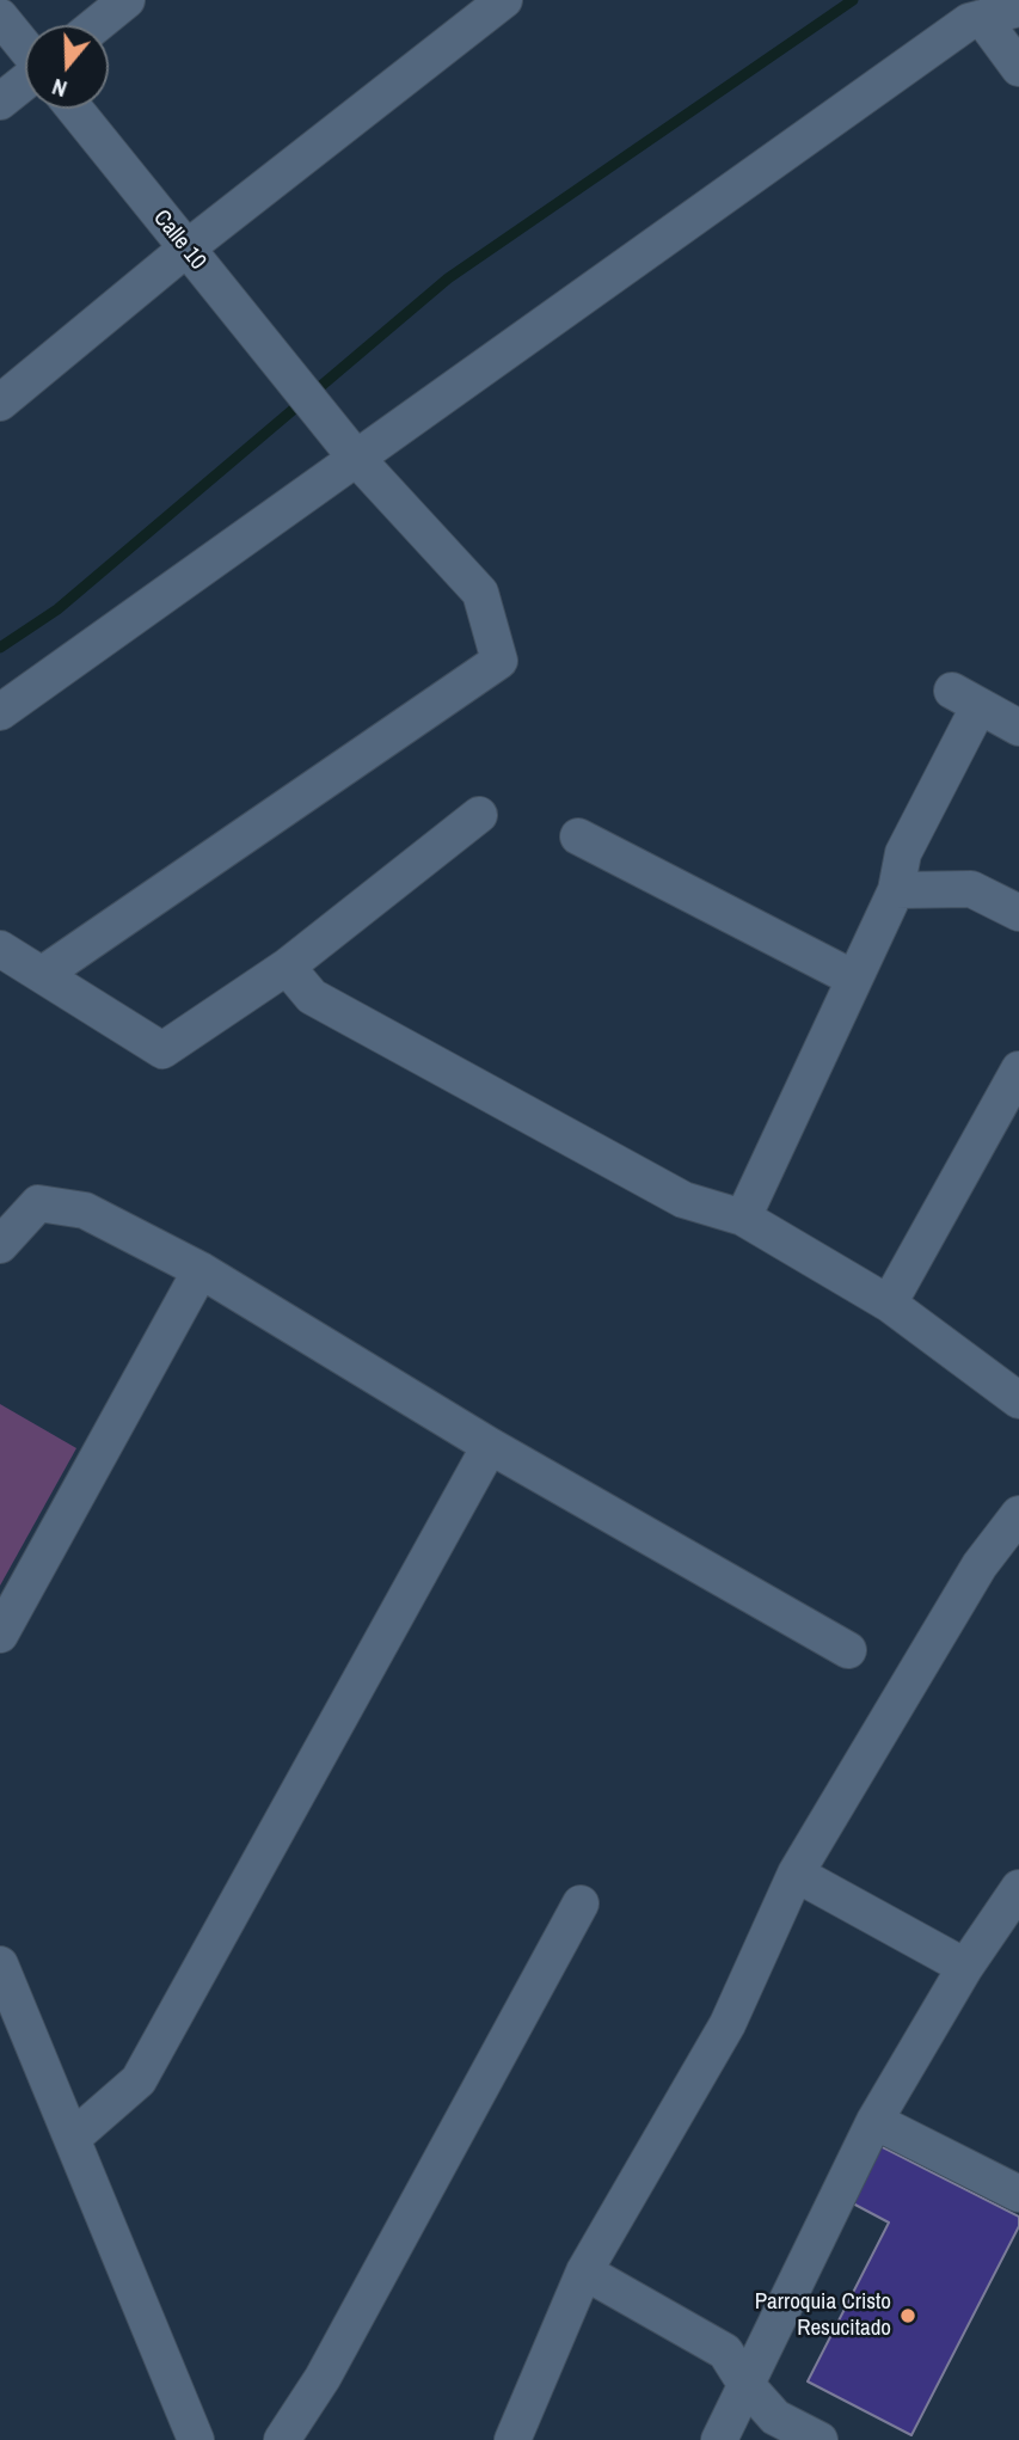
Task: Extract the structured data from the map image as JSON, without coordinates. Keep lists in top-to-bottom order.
{
  "streets": {
    "street": ["Calle 10"]
  },
  "places": ["Parroquia Cristo Resucitado"],
  "north": "bottom"
}
